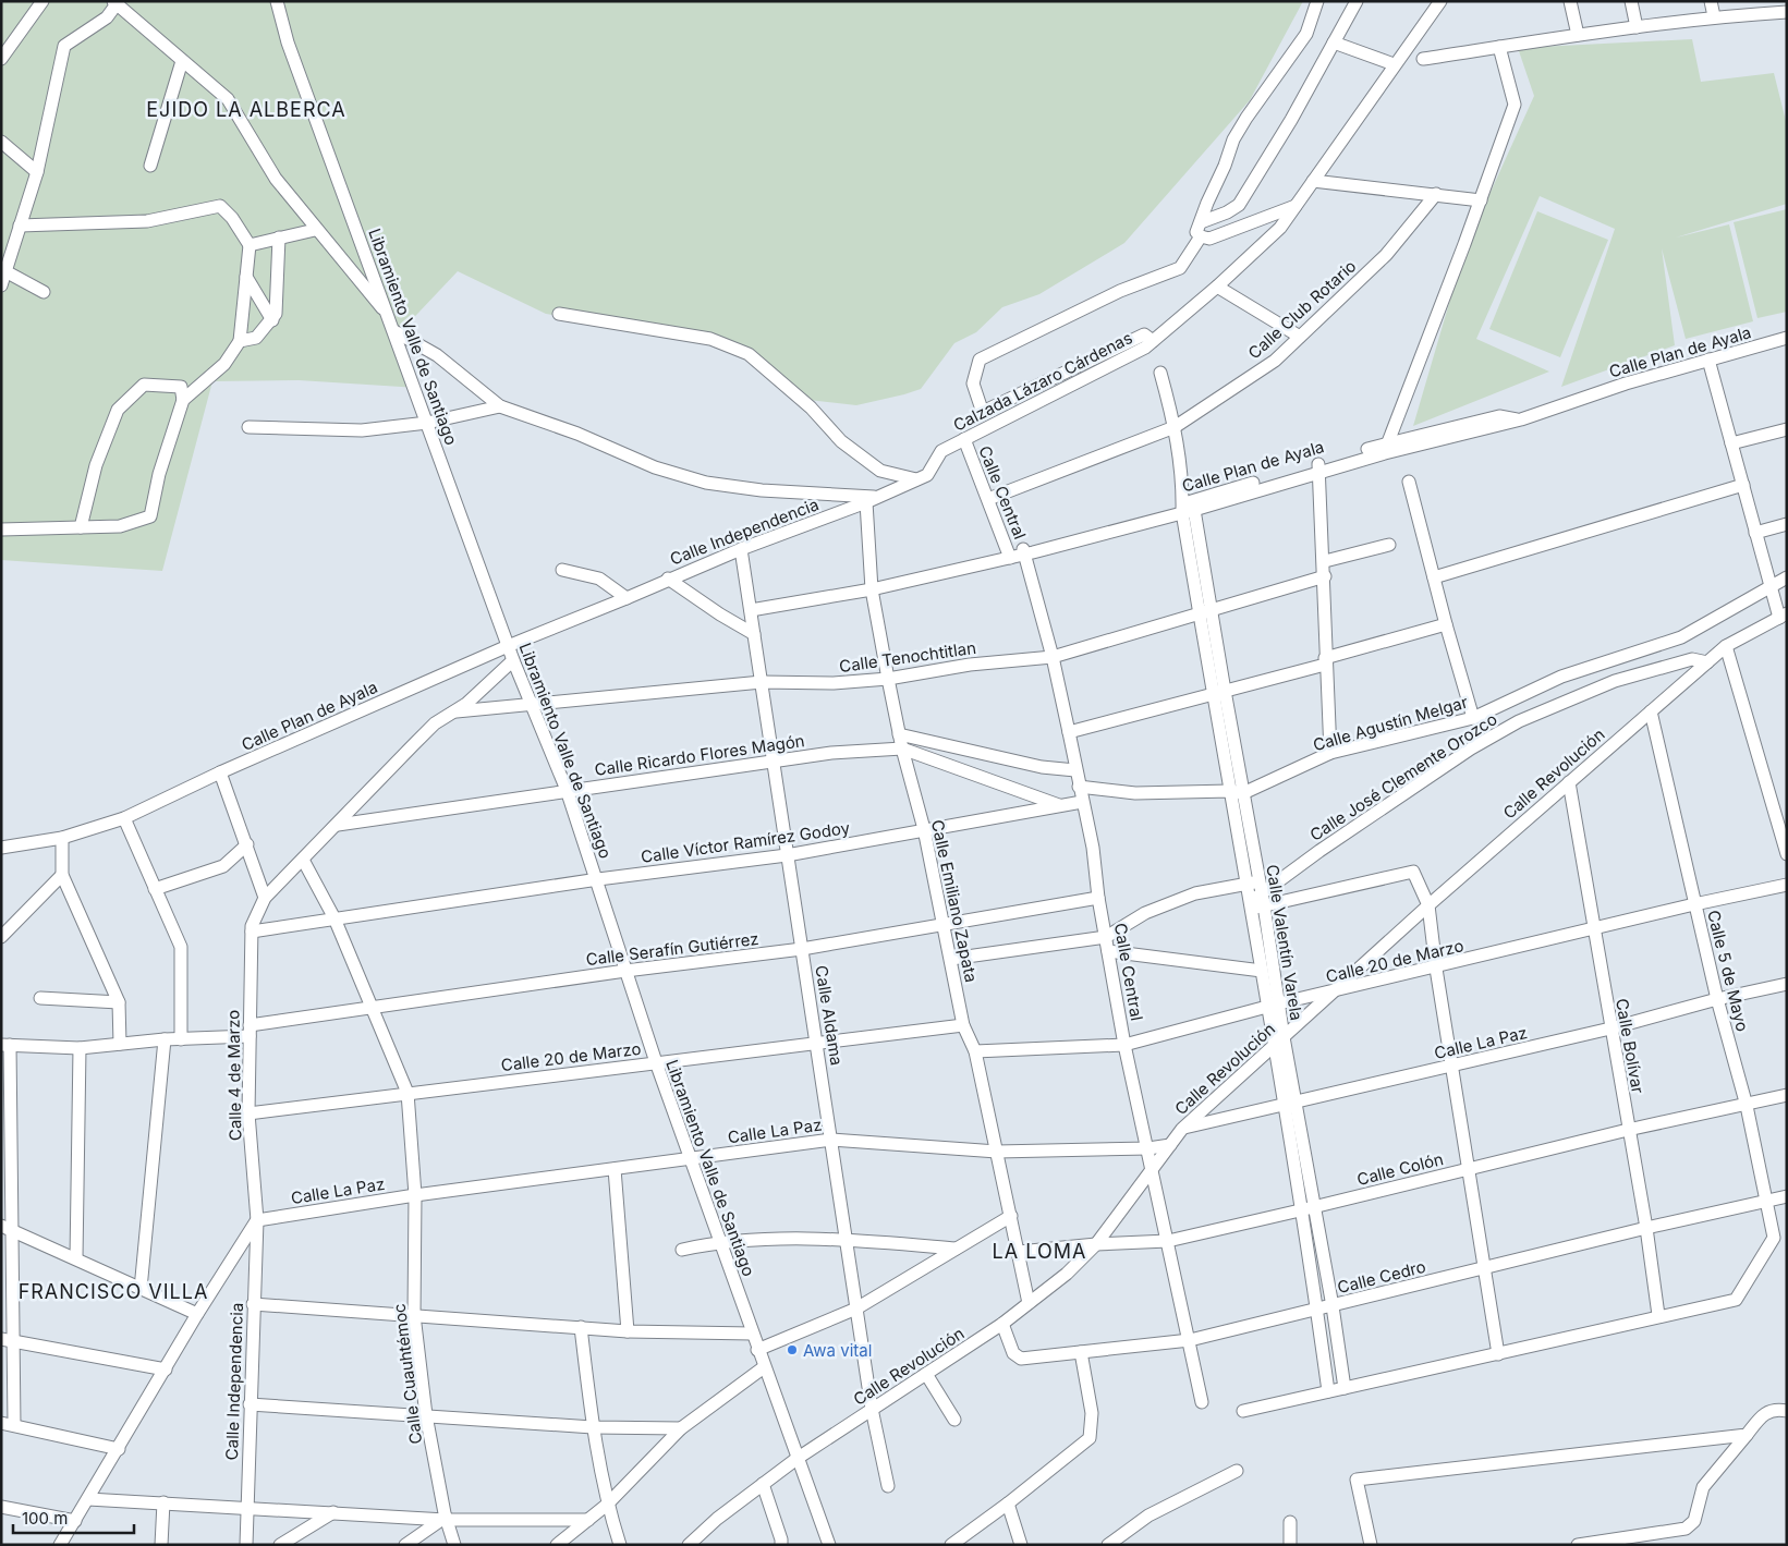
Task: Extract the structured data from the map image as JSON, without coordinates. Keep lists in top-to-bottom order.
{
  "streets": {
    "street": [
      "Calle Club Rotario",
      "Libramiento Valle de Santiago",
      "Calle Plan de Ayala",
      "Calzada Lázaro Cárdenas",
      "Calle Central",
      "Calle Independencia",
      "Calle Tenochtitlan",
      "Calle Agustín Melgar",
      "Calle Ricardo Flores Magón",
      "Calle Revolución",
      "Calle José Clemente Orozco",
      "Calle Víctor Ramírez Godoy",
      "Calle Emiliano Zapata",
      "Calle Valentín Varela",
      "Calle Serafín Gutiérrez",
      "Calle 20 de Marzo",
      "Calle 5 de Mayo",
      "Calle Aldama",
      "Calle La Paz",
      "Calle Bolívar",
      "Calle 4 de Marzo",
      "Calle Colón",
      "Calle Cedro",
      "Calle Cuauhtémoc"
    ]
  },
  "crossings": [
    ["Calle Club Rotario", "Calle Central"],
    ["Calle Club Rotario", "Calle Valentín Varela"],
    ["Libramiento Valle de Santiago", "Calle Plan de Ayala"],
    ["Libramiento Valle de Santiago", "Calle Tenochtitlan"],
    ["Libramiento Valle de Santiago", "Calle Ricardo Flores Magón"],
    ["Libramiento Valle de Santiago", "Calle Revolución"],
    ["Libramiento Valle de Santiago", "Calle Víctor Ramírez Godoy"],
    ["Libramiento Valle de Santiago", "Calle Serafín Gutiérrez"],
    ["Libramiento Valle de Santiago", "Calle 20 de Marzo"],
    ["Libramiento Valle de Santiago", "Calle La Paz"],
    ["Libramiento Valle de Santiago", "Calle 4 de Marzo"],
    ["Calle Plan de Ayala", "Calle Central"],
    ["Calle Plan de Ayala", "Calle Independencia"],
    ["Calle Plan de Ayala", "Calle Emiliano Zapata"],
    ["Calle Plan de Ayala", "Calle Valentín Varela"],
    ["Calle Plan de Ayala", "Calle Aldama"],
    ["Calzada Lázaro Cárdenas", "Calle Central"],
    ["Calzada Lázaro Cárdenas", "Calle Independencia"],
    ["Calzada Lázaro Cárdenas", "Calle Emiliano Zapata"],
    ["Calle Central", "Calle Tenochtitlan"],
    ["Calle Central", "Calle Revolución"],
    ["Calle Central", "Calle Víctor Ramírez Godoy"],
    ["Calle Central", "Calle Serafín Gutiérrez"],
    ["Calle Central", "Calle 20 de Marzo"],
    ["Calle Central", "Calle La Paz"],
    ["Calle Central", "Calle Colón"],
    ["Calle Central", "Calle Cedro"],
    ["Calle Independencia", "Calle Emiliano Zapata"],
    ["Calle Independencia", "Calle Aldama"],
    ["Calle Independencia", "Calle La Paz"],
    ["Calle Independencia", "Calle 4 de Marzo"],
    ["Calle Tenochtitlan", "Calle Emiliano Zapata"],
    ["Calle Tenochtitlan", "Calle Valentín Varela"],
    ["Calle Tenochtitlan", "Calle Aldama"],
    ["Calle Tenochtitlan", "Calle 4 de Marzo"],
    ["Calle Agustín Melgar", "Calle Valentín Varela"],
    ["Calle Ricardo Flores Magón", "Calle Víctor Ramírez Godoy"],
    ["Calle Ricardo Flores Magón", "Calle Emiliano Zapata"],
    ["Calle Ricardo Flores Magón", "Calle Aldama"],
    ["Calle Ricardo Flores Magón", "Calle 4 de Marzo"],
    ["Calle Revolución", "Calle José Clemente Orozco"],
    ["Calle Revolución", "Calle Emiliano Zapata"],
    ["Calle Revolución", "Calle Valentín Varela"],
    ["Calle Revolución", "Calle 20 de Marzo"],
    ["Calle Revolución", "Calle 5 de Mayo"],
    ["Calle Revolución", "Calle Aldama"],
    ["Calle Revolución", "Calle La Paz"],
    ["Calle Revolución", "Calle Bolívar"],
    ["Calle Revolución", "Calle Colón"],
    ["Calle Revolución", "Calle Cedro"],
    ["Calle José Clemente Orozco", "Calle Valentín Varela"],
    ["Calle Víctor Ramírez Godoy", "Calle Emiliano Zapata"],
    ["Calle Víctor Ramírez Godoy", "Calle Aldama"],
    ["Calle Víctor Ramírez Godoy", "Calle 4 de Marzo"],
    ["Calle Víctor Ramírez Godoy", "Calle Cuauhtémoc"],
    ["Calle Emiliano Zapata", "Calle Serafín Gutiérrez"],
    ["Calle Emiliano Zapata", "Calle 20 de Marzo"],
    ["Calle Emiliano Zapata", "Calle La Paz"],
    ["Calle Emiliano Zapata", "Calle Colón"],
    ["Calle Valentín Varela", "Calle 20 de Marzo"],
    ["Calle Valentín Varela", "Calle La Paz"],
    ["Calle Valentín Varela", "Calle Colón"],
    ["Calle Valentín Varela", "Calle Cedro"],
    ["Calle Serafín Gutiérrez", "Calle Aldama"],
    ["Calle Serafín Gutiérrez", "Calle 4 de Marzo"],
    ["Calle Serafín Gutiérrez", "Calle Cuauhtémoc"],
    ["Calle 20 de Marzo", "Calle 5 de Mayo"],
    ["Calle 20 de Marzo", "Calle Aldama"],
    ["Calle 20 de Marzo", "Calle Bolívar"],
    ["Calle 20 de Marzo", "Calle 4 de Marzo"],
    ["Calle 20 de Marzo", "Calle Cuauhtémoc"],
    ["Calle 5 de Mayo", "Calle La Paz"],
    ["Calle 5 de Mayo", "Calle Bolívar"],
    ["Calle 5 de Mayo", "Calle Colón"],
    ["Calle 5 de Mayo", "Calle Cedro"],
    ["Calle Aldama", "Calle La Paz"],
    ["Calle La Paz", "Calle Bolívar"],
    ["Calle La Paz", "Calle 4 de Marzo"],
    ["Calle La Paz", "Calle Cuauhtémoc"],
    ["Calle Bolívar", "Calle Colón"],
    ["Calle Bolívar", "Calle Cedro"],
    ["Calle 4 de Marzo", "Calle Cuauhtémoc"]
  ],
  "districts": ["EJIDO LA ALBERCA", "LA LOMA", "FRANCISCO VILLA"],
  "places": ["Awa vital"],
  "scale_bar": "100 m"
}
